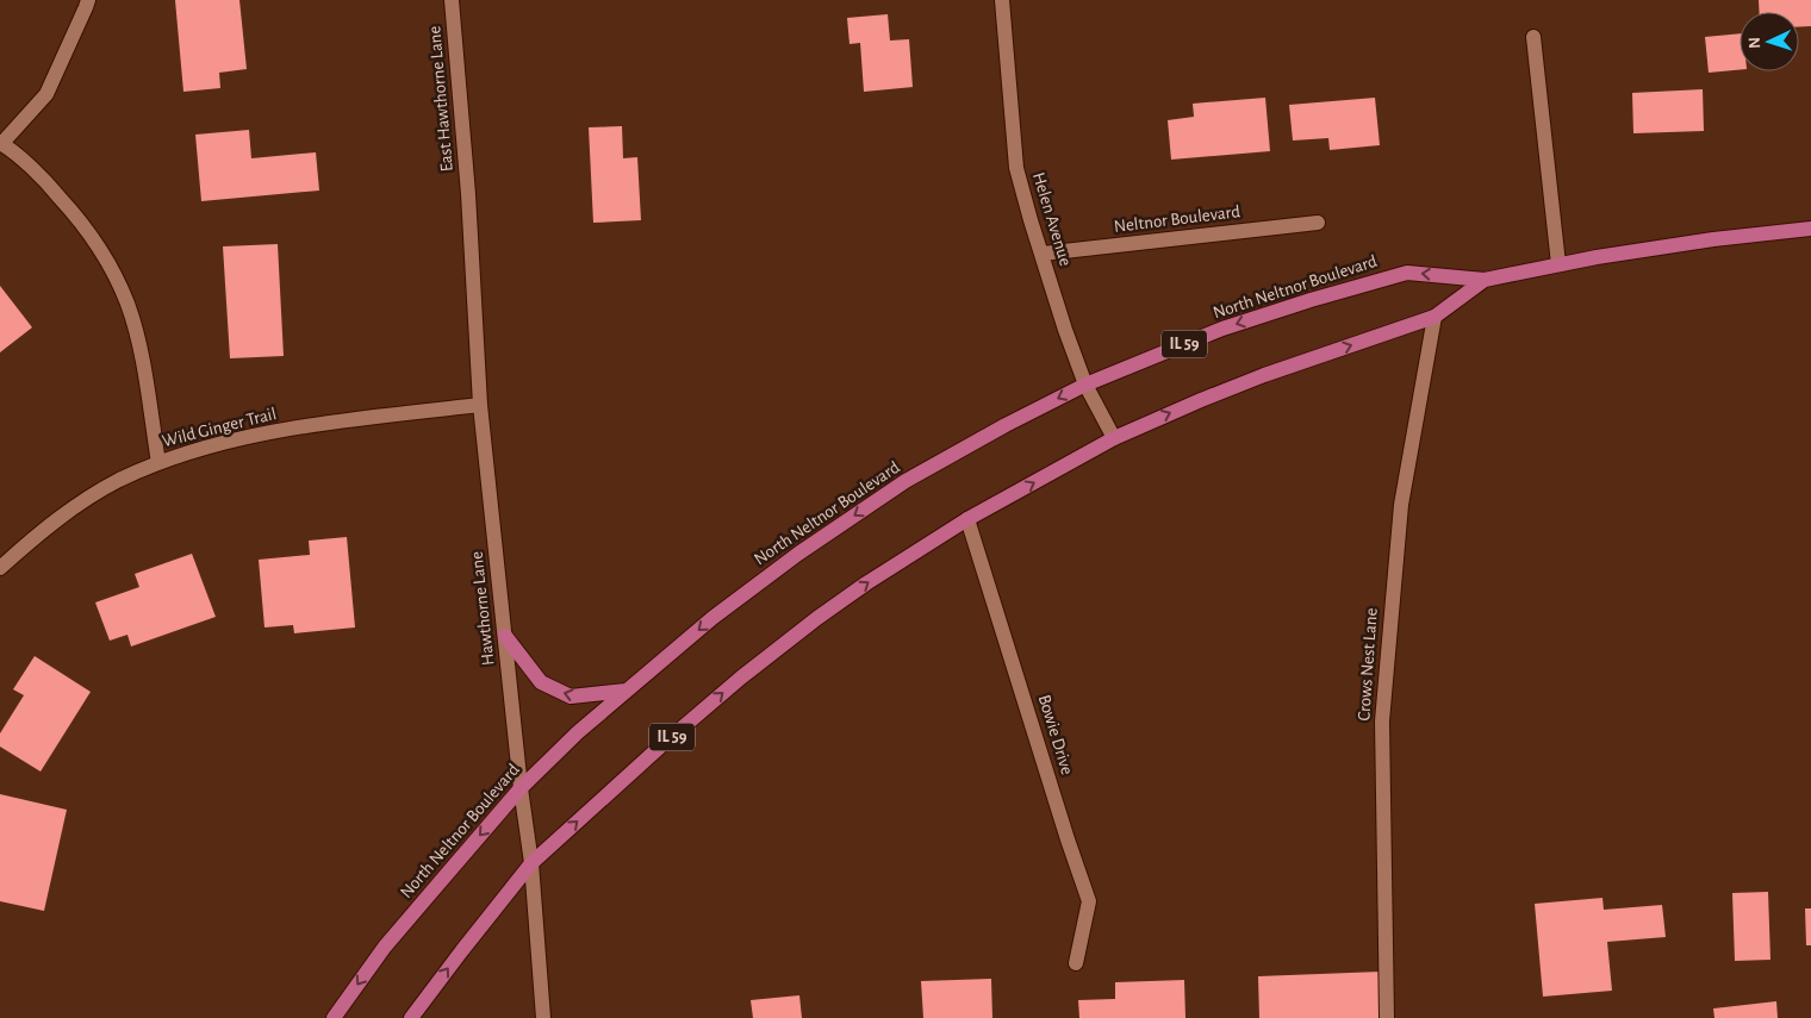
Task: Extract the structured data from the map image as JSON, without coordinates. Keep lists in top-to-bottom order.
{
  "streets": {
    "main road": ["North Neltnor Boulevard", "IL 59"],
    "street": [
      "East Hawthorne Lane",
      "Helen Avenue",
      "Neltnor Boulevard",
      "Wild Ginger Trail",
      "Hawthorne Lane",
      "Crows Nest Lane",
      "Bowie Drive"
    ]
  },
  "crossings": [
    ["East Hawthorne Lane", "Hawthorne Lane"],
    ["Helen Avenue", "Neltnor Boulevard"],
    ["Helen Avenue", "North Neltnor Boulevard"],
    ["North Neltnor Boulevard", "Hawthorne Lane"],
    ["North Neltnor Boulevard", "Crows Nest Lane"],
    ["North Neltnor Boulevard", "Bowie Drive"],
    ["Wild Ginger Trail", "Hawthorne Lane"]
  ],
  "north": "left"
}
